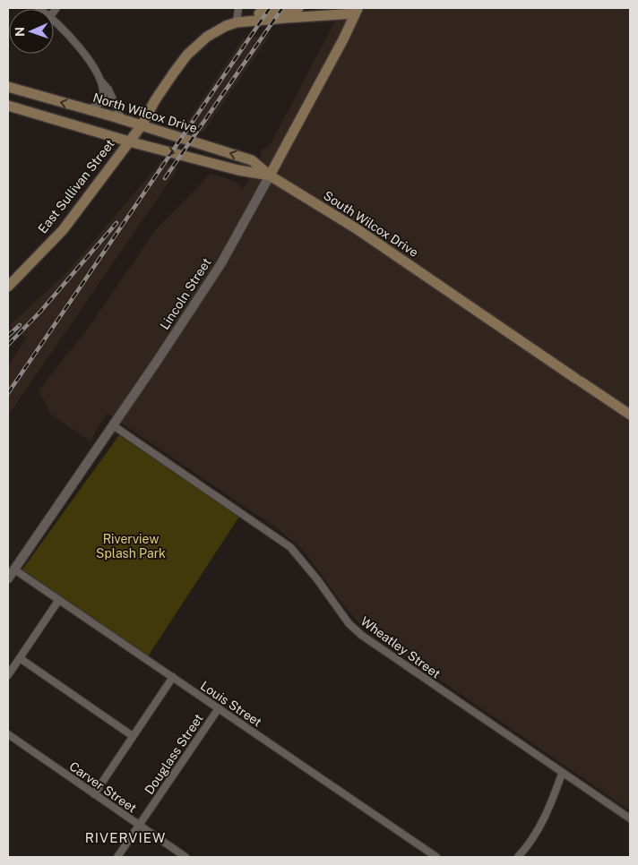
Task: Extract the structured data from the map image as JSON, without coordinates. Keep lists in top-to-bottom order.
{
  "streets": {
    "main road": [
      "North Wilcox Drive",
      "East Sullivan Street",
      "South Wilcox Drive",
      "Lincoln Street"
    ],
    "street": [
      "Wheatley Street",
      "Louis Street",
      "Douglass Street",
      "Carver Street"
    ]
  },
  "crossings": [
    ["North Wilcox Drive", "East Sullivan Street"],
    ["North Wilcox Drive", "South Wilcox Drive"],
    ["North Wilcox Drive", "Lincoln Street"],
    ["East Sullivan Street", "South Wilcox Drive"],
    ["South Wilcox Drive", "Lincoln Street"],
    ["Lincoln Street", "Wheatley Street"],
    ["Lincoln Street", "Louis Street"],
    ["Louis Street", "Douglass Street"],
    ["Douglass Street", "Carver Street"]
  ],
  "districts": ["RIVERVIEW"],
  "parks": ["Riverview Splash Park"],
  "north": "left"
}
